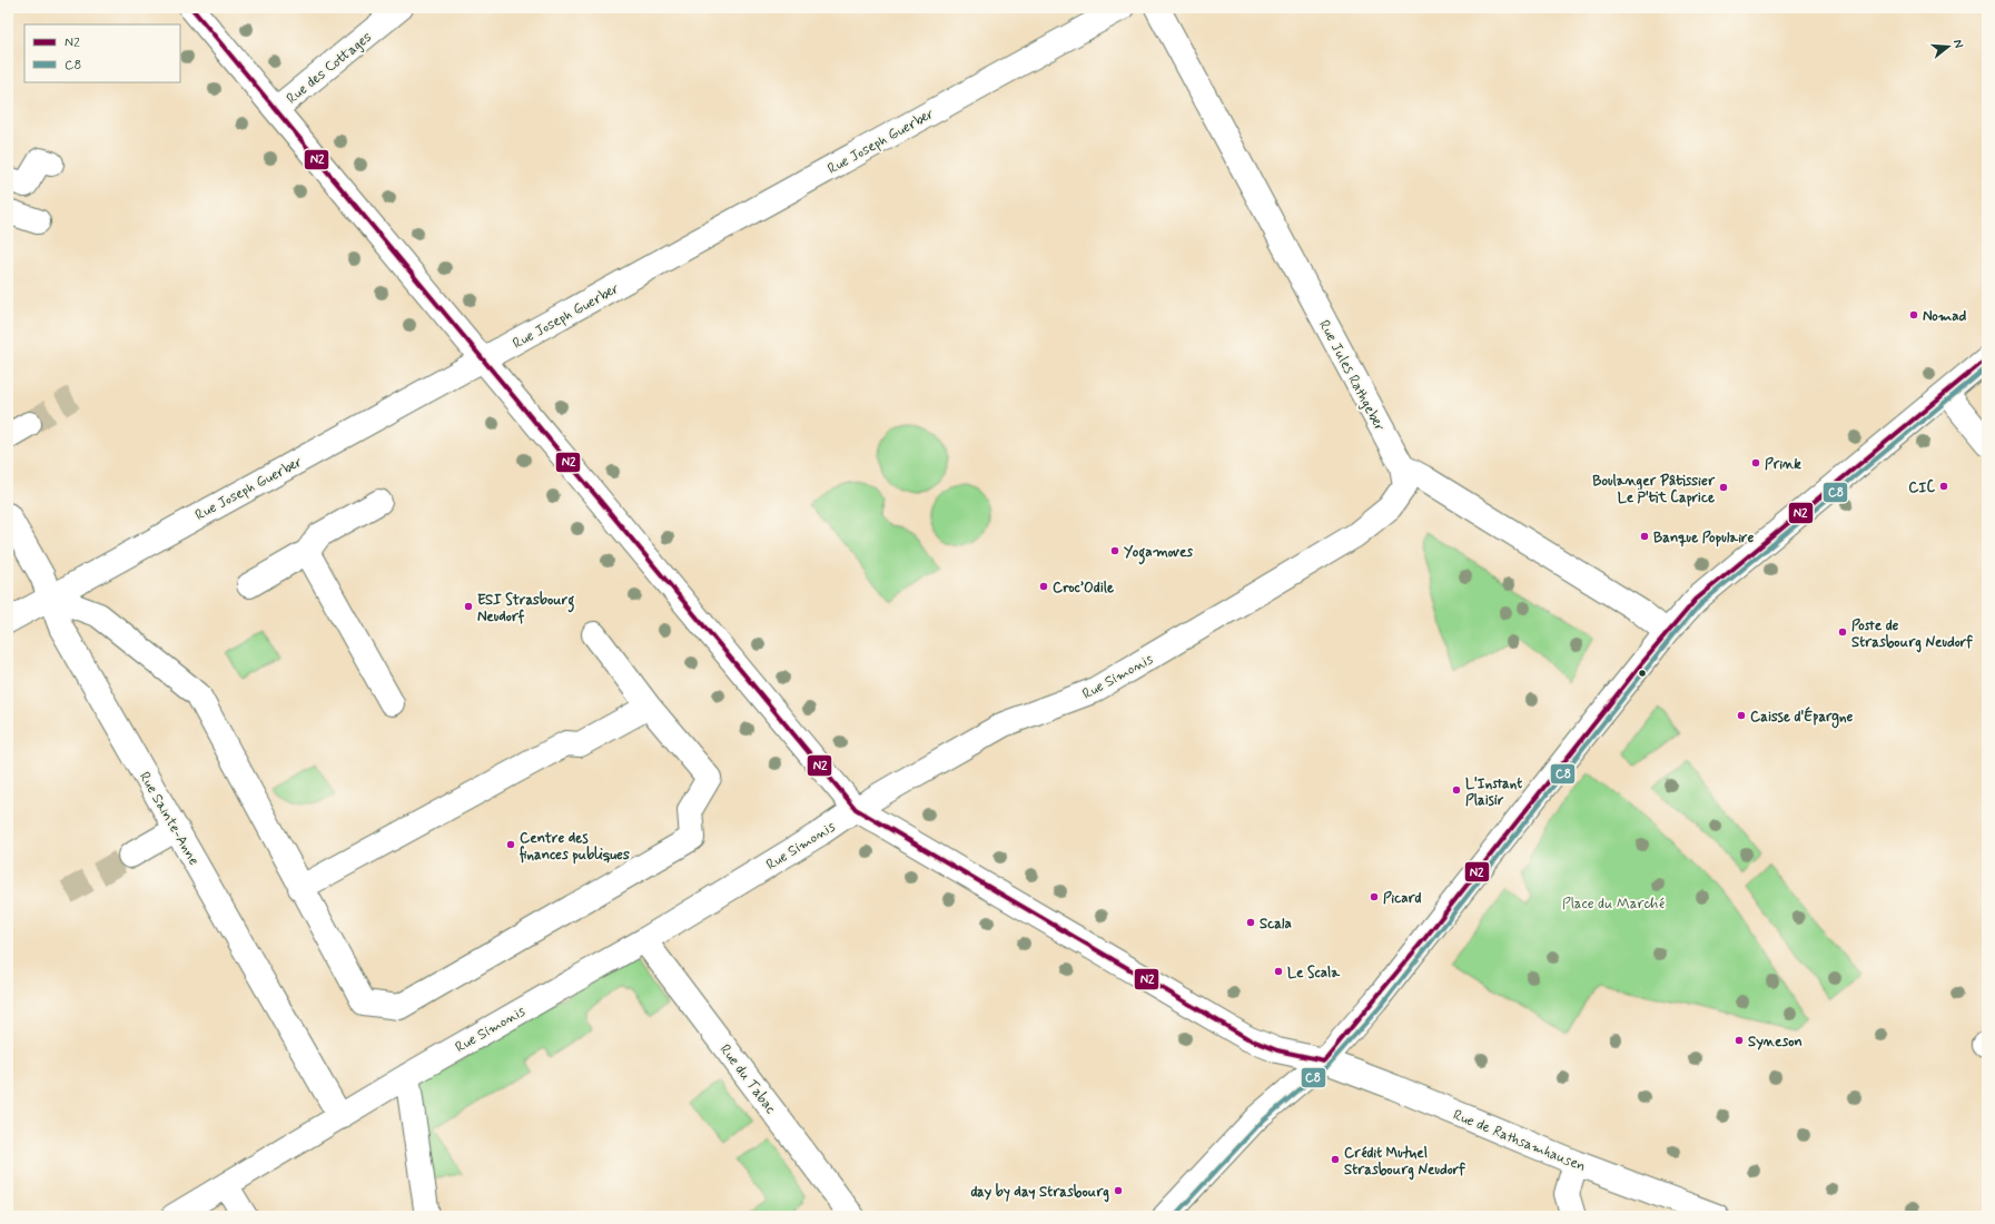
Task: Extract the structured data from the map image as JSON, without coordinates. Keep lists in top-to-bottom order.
{
  "streets": {
    "street": [
      "Rue des Cottages",
      "Rue Joseph Guerber",
      "Rue Jules Rathgeber",
      "Rue Simonis",
      "Rue Sainte-Anne",
      "Rue du Tabac",
      "Rue de Rathsamhausen"
    ]
  },
  "crossings": [
    ["Rue Joseph Guerber", "Rue Sainte-Anne"],
    ["Rue Jules Rathgeber", "Rue Simonis"],
    ["Rue Simonis", "Rue Sainte-Anne"],
    ["Rue Simonis", "Rue du Tabac"],
    ["Rue Simonis", "Rue de Rathsamhausen"]
  ],
  "parks": ["Place du Marché"],
  "places": [
    "Nomad",
    "Prink",
    "CIC",
    "Boulanger Pâtissier Le P'tit Caprice",
    "Banque Populaire",
    "Yogamoves",
    "Croc’Odile",
    "ESI Strasbourg Neudorf",
    "Poste de Strasbourg Neudorf",
    "Caisse d'Épargne",
    "L'Instant Plaisir",
    "Centre des finances publiques",
    "Picard",
    "Scala",
    "Le Scala",
    "Syneson",
    "Crédit Mutuel Strasbourg Neudorf",
    "day by day Strasbourg"
  ],
  "lines": ["transit line N2", "transit line C8"],
  "legend": ["N2", "C8"],
  "north": "right"
}
